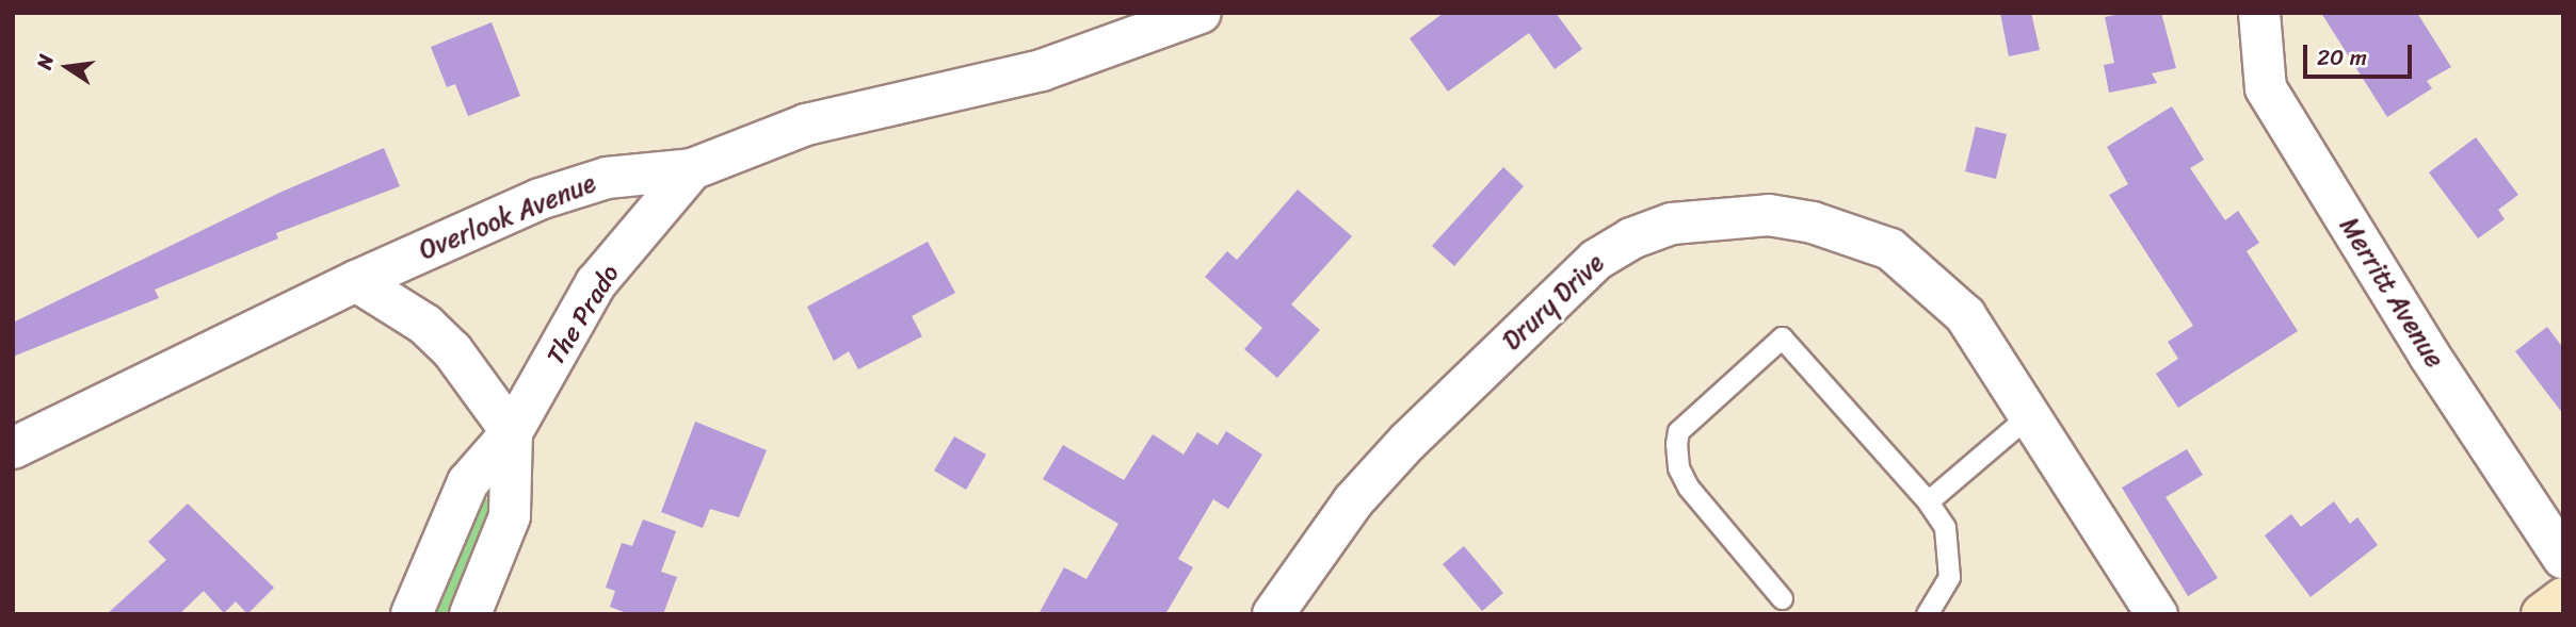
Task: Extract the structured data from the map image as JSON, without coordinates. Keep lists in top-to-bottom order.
{
  "streets": {
    "street": [
      "Overlook Avenue",
      "Merritt Avenue",
      "Drury Drive",
      "The Prado"
    ]
  },
  "crossings": [
    ["Overlook Avenue", "The Prado"]
  ],
  "scale_bar": "20 m",
  "north": "left"
}
